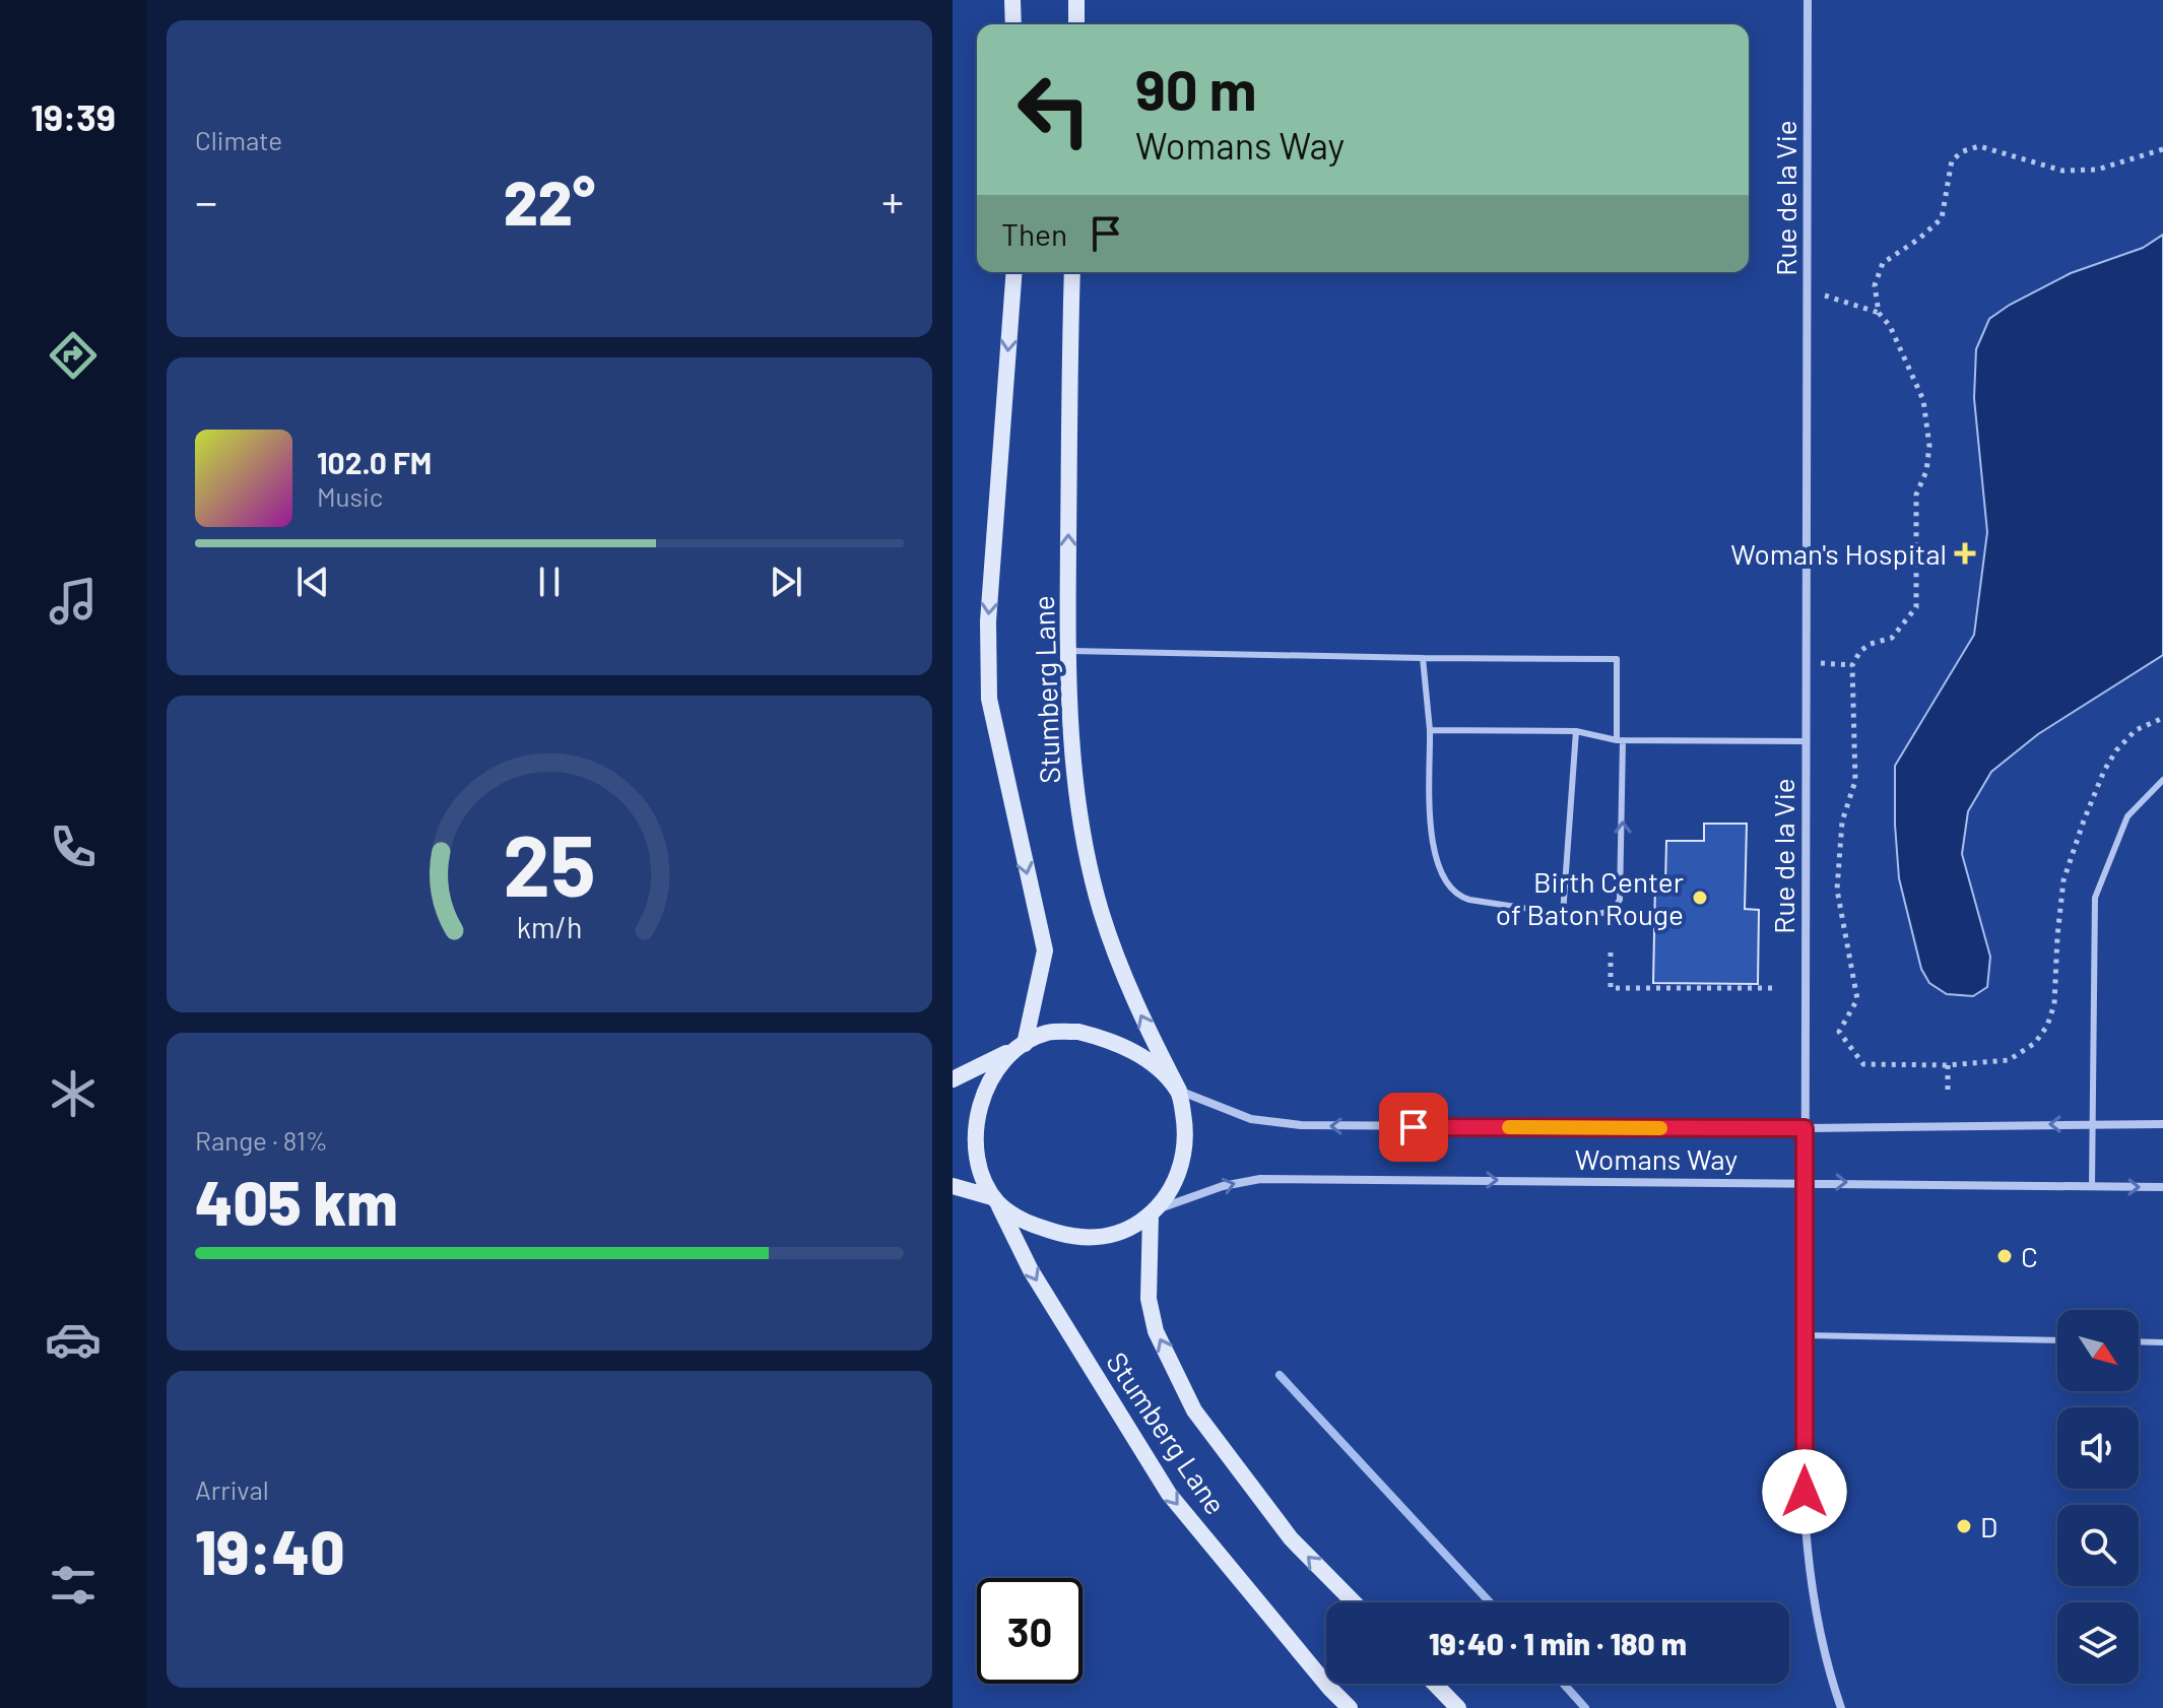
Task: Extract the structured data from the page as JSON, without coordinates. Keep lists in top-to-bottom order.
{
  "streets": {
    "main road": ["Stumberg Lane"],
    "street": ["Rue de la Vie", "Womans Way"]
  },
  "crossings": [
    ["Rue de la Vie", "Womans Way"],
    ["Stumberg Lane", "Womans Way"]
  ],
  "places": {
    "health": ["Woman's Hospital"],
    "other": ["Birth Center of Baton Rouge", "C", "D"]
  },
  "north": "bottom right",
  "page": {
    "tabs": "19:39",
    "tile": [
      "Climate",
      ["Range · 81%", "405 km"],
      ["Arrival", "19:40"]
    ],
    "turn": ["90 m", "Womans Way"],
    "heat": ["−", "22°", "+"],
    "then": "Then",
    "song": ["102.0 FM", "Music"],
    "limit": "30",
    "trip": "19:40 · 1 min · 180 m",
    "gauge": ["25", "km/h"]
  }
}
